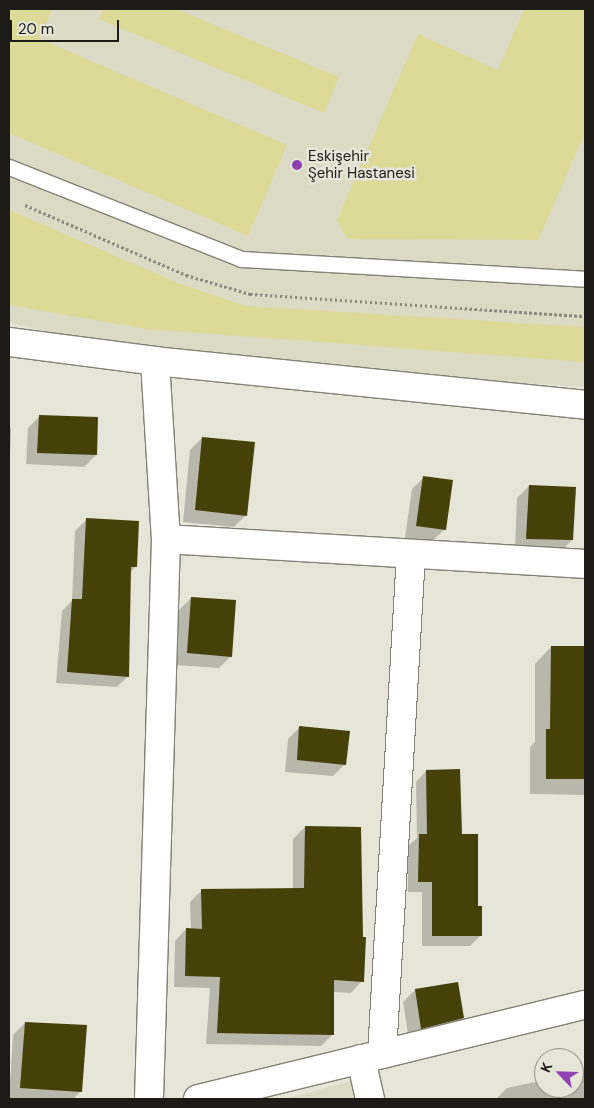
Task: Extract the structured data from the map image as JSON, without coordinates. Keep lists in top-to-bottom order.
{
  "places": ["Eskişehir Şehir Hastanesi"],
  "scale_bar": "20 m",
  "north": "top left"
}
